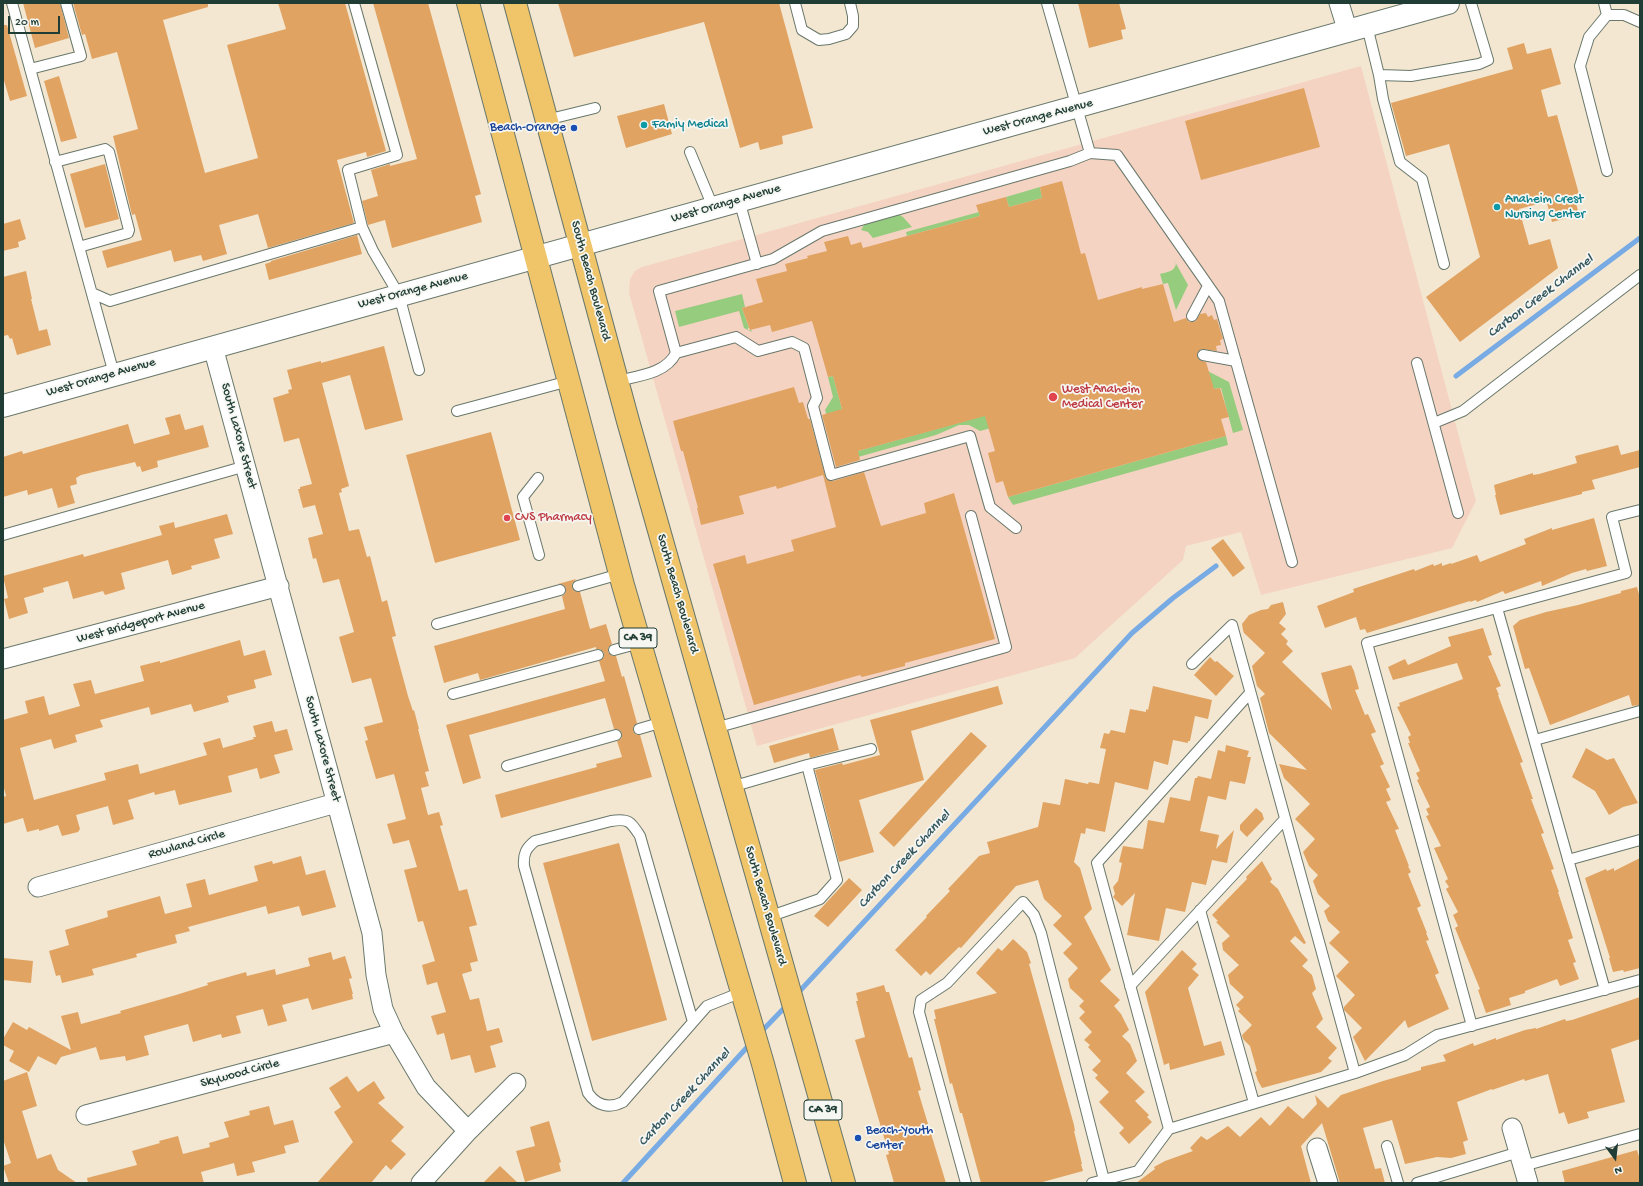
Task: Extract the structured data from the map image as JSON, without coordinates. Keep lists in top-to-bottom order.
{
  "streets": {
    "main road": ["South Beach Boulevard", "CA 39"],
    "street": [
      "West Orange Avenue",
      "South Laxore Street",
      "West Bridgeport Avenue",
      "Rowland Circle",
      "Skywood Circle"
    ]
  },
  "crossings": [
    ["West Orange Avenue", "South Beach Boulevard"],
    ["West Orange Avenue", "South Laxore Street"],
    ["West Orange Avenue", "CA 39"],
    ["South Laxore Street", "West Bridgeport Avenue"],
    ["South Laxore Street", "Rowland Circle"],
    ["South Laxore Street", "Skywood Circle"]
  ],
  "water": ["Carbon Creek Channel"],
  "places": [
    "Famiy Medical",
    "Beach-Orange",
    "Anaheim Crest Nursing Center",
    "West Anaheim Medical Center",
    "CVS Pharmacy",
    "Beach-Youth Center"
  ],
  "scale_bar": "20 m",
  "north": "bottom"
}
